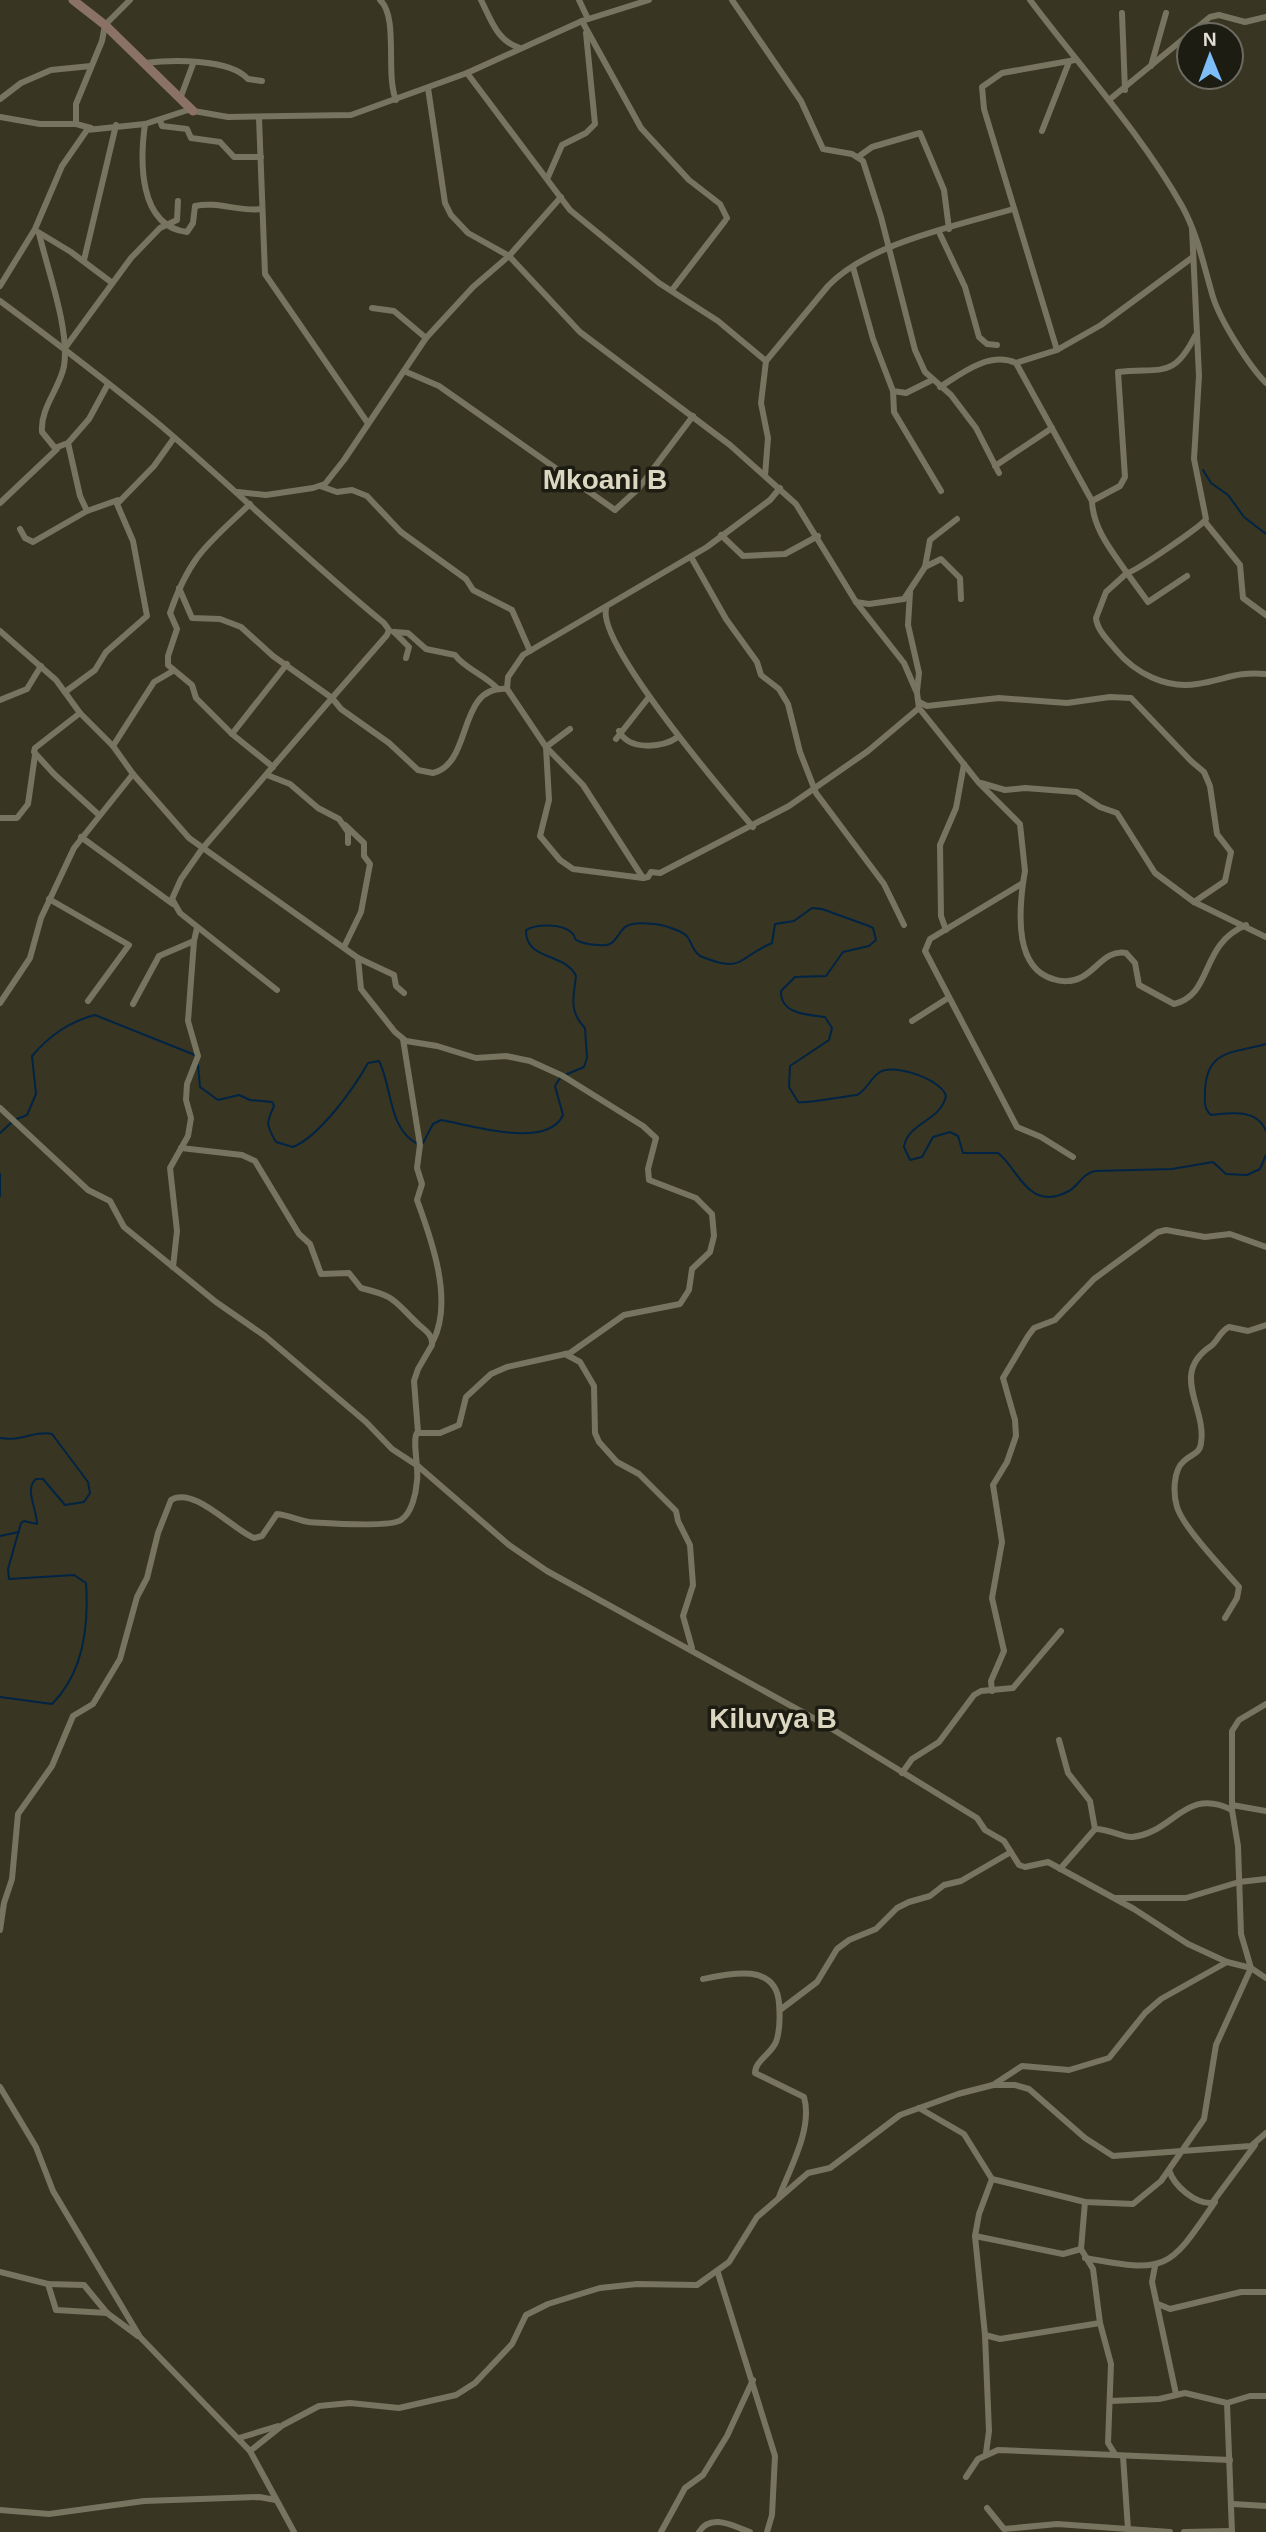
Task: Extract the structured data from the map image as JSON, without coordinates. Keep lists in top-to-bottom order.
{
  "districts": ["Mkoani B", "Kiluvya B"],
  "north": "top"
}
